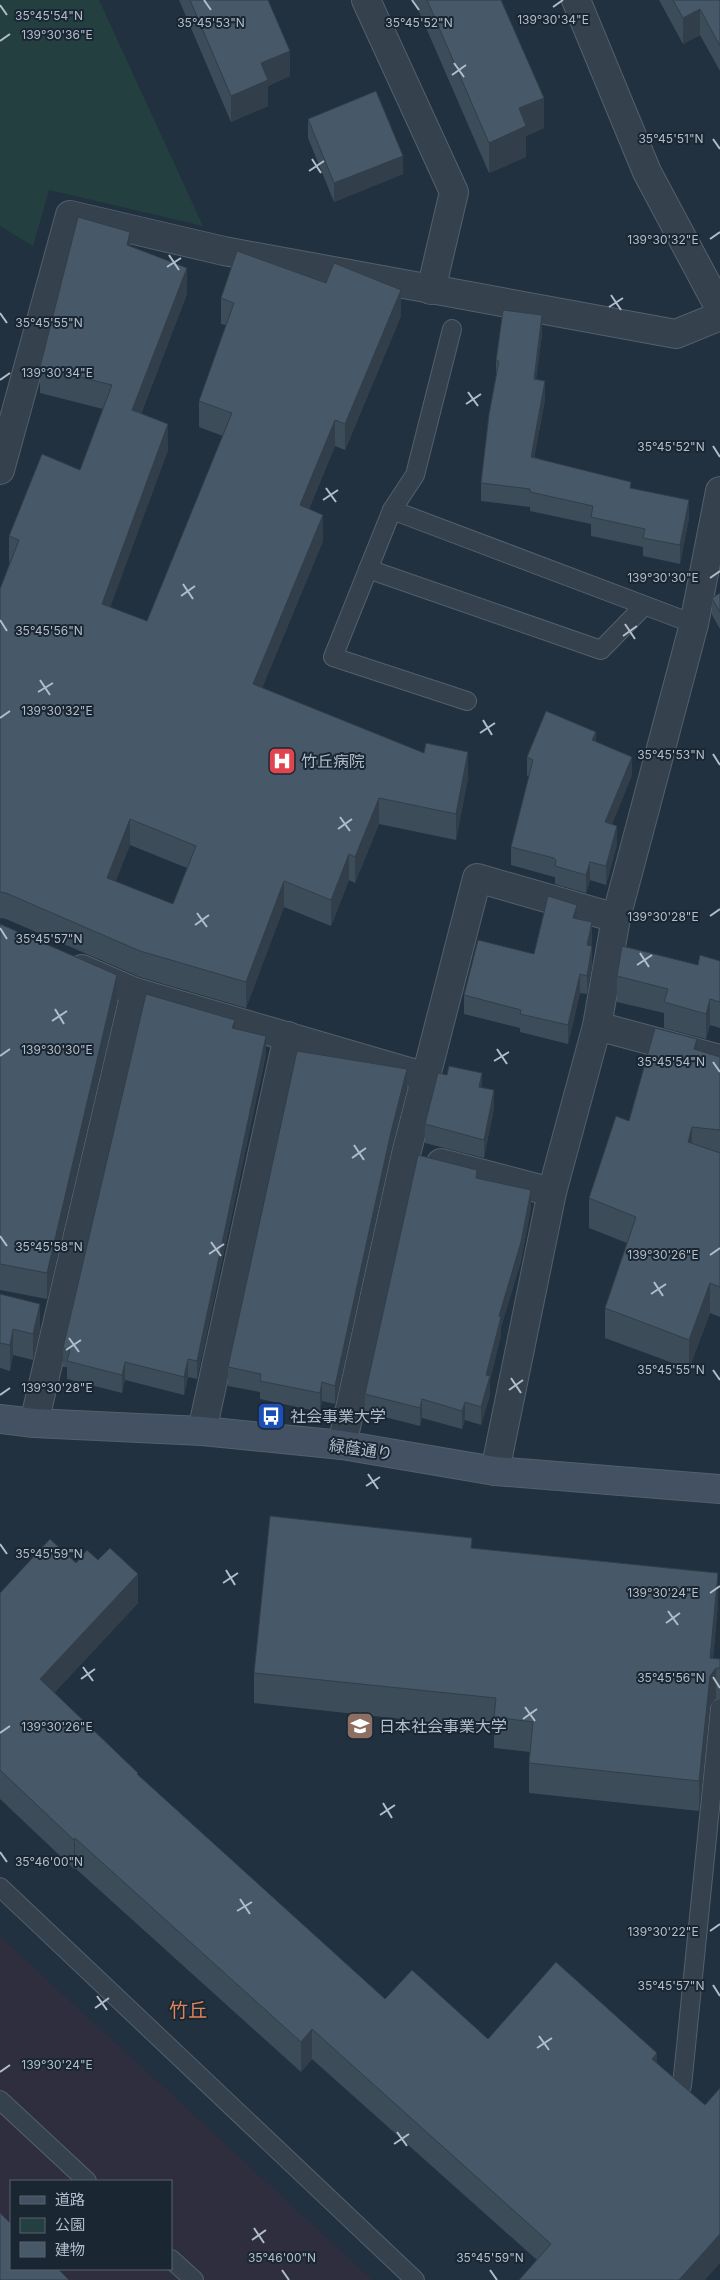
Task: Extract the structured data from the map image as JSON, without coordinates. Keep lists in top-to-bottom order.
{
  "streets": {
    "street": ["緑蔭通り"]
  },
  "districts": ["竹丘"],
  "places": {
    "hospital": ["竹丘病院"],
    "bus stop": ["社会事業大学"],
    "school or university": ["日本社会事業大学"]
  },
  "legend": ["道路", "公園", "建物"],
  "coordinates": [
    "35°45'54\"N",
    "139°30'34\"E",
    "35°45'53\"N",
    "35°45'52\"N",
    "139°30'36\"E",
    "35°45'51\"N",
    "139°30'32\"E",
    "35°45'55\"N",
    "139°30'30\"E",
    "35°45'56\"N",
    "139°30'28\"E",
    "35°45'57\"N",
    "35°45'58\"N",
    "139°30'26\"E",
    "35°45'59\"N",
    "139°30'24\"E",
    "35°46'00\"N",
    "139°30'22\"E"
  ]
}
